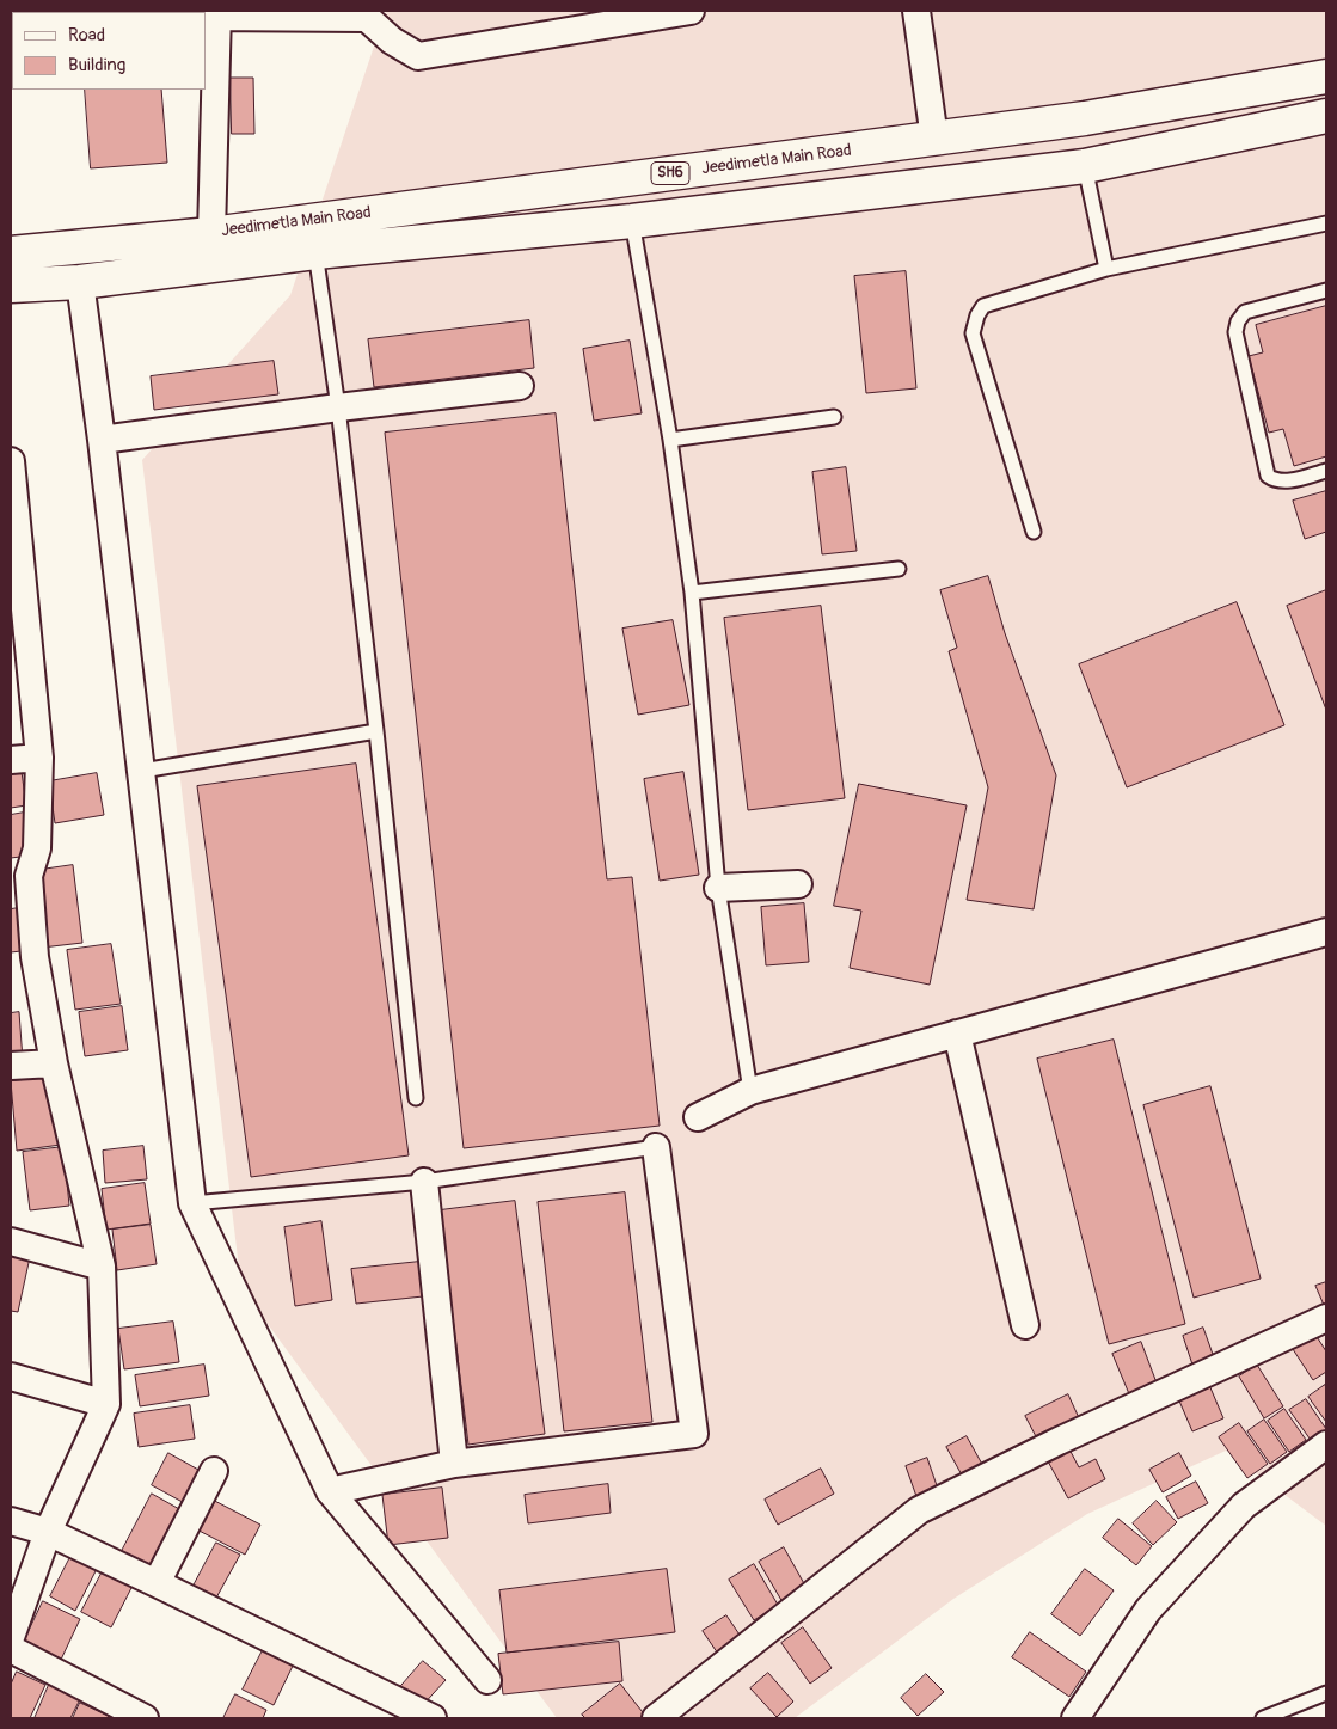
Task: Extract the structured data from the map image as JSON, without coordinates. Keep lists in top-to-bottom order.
{
  "streets": {
    "main road": ["Jeedimetla Main Road", "SH6"]
  },
  "legend": ["Road", "Building"]
}
